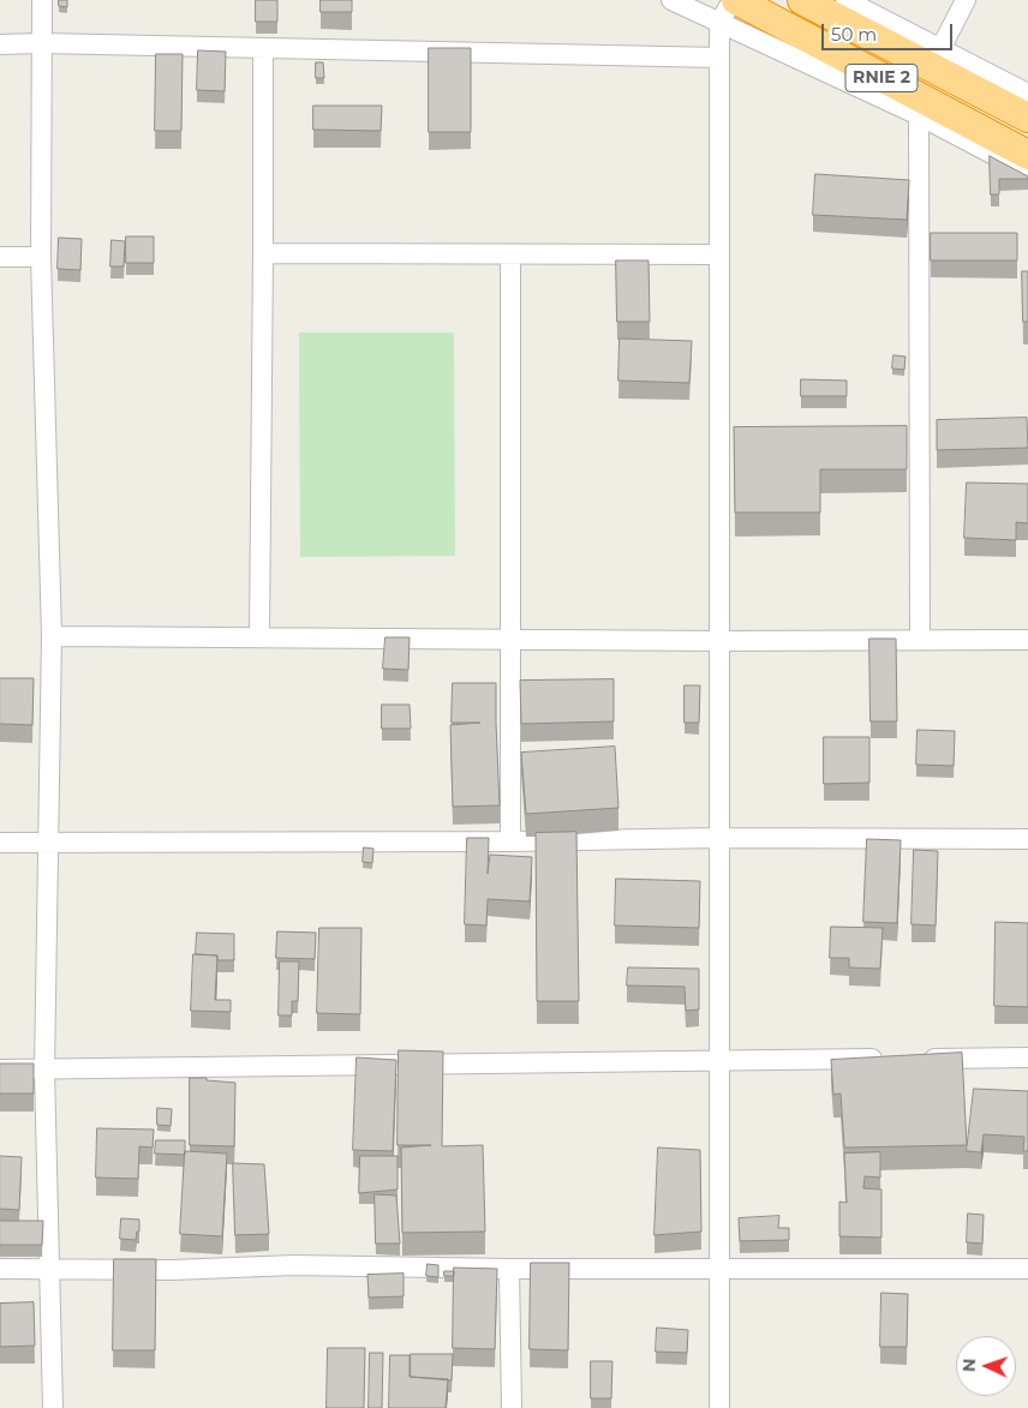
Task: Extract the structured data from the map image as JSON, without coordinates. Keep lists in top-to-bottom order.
{
  "streets": {
    "highway": ["RNIE 2"]
  },
  "scale_bar": "50 m",
  "north": "left"
}
